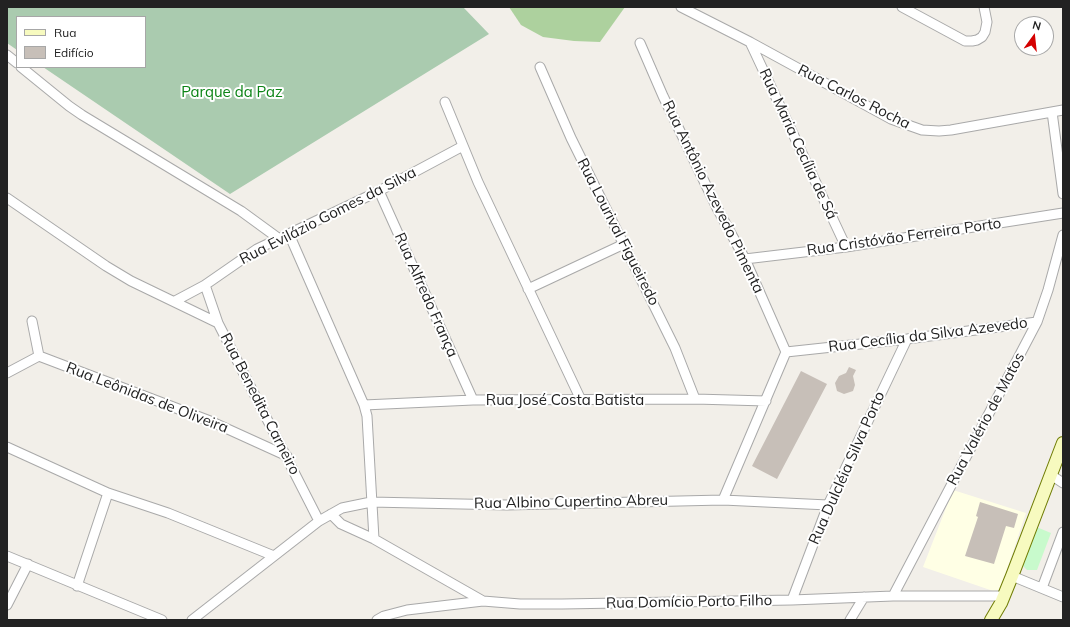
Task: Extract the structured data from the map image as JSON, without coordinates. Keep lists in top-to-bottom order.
{
  "streets": {
    "street": [
      "Rua Carlos Rocha",
      "Rua Maria Cecília de Sá",
      "Rua Antônio Azevedo Pimenta",
      "Rua Evilázio Gomes da Silva",
      "Rua Lourival Figueiredo",
      "Rua Cristóvão Ferreira Porto",
      "Rua Alfredo França",
      "Rua Cecília da Silva Azevedo",
      "Rua Leônidas de Oliveira",
      "Rua José Costa Batista",
      "Rua Benedita Carneiro",
      "Rua Valério de Matos",
      "Rua Dulcléia Silva Porto",
      "Rua Albino Cupertino Abreu",
      "Rua Domício Porto Filho"
    ]
  },
  "crossings": [
    ["Rua Carlos Rocha", "Rua Maria Cecília de Sá"],
    ["Rua Maria Cecília de Sá", "Rua Cristóvão Ferreira Porto"],
    ["Rua Antônio Azevedo Pimenta", "Rua Cristóvão Ferreira Porto"],
    ["Rua Antônio Azevedo Pimenta", "Rua Cecília da Silva Azevedo"],
    ["Rua Evilázio Gomes da Silva", "Rua Alfredo França"],
    ["Rua Evilázio Gomes da Silva", "Rua Benedita Carneiro"],
    ["Rua Lourival Figueiredo", "Rua José Costa Batista"],
    ["Rua Alfredo França", "Rua José Costa Batista"],
    ["Rua Cecília da Silva Azevedo", "Rua Valério de Matos"],
    ["Rua Cecília da Silva Azevedo", "Rua Dulcléia Silva Porto"],
    ["Rua Leônidas de Oliveira", "Rua Benedita Carneiro"],
    ["Rua Benedita Carneiro", "Rua Albino Cupertino Abreu"],
    ["Rua Valério de Matos", "Rua Domício Porto Filho"],
    ["Rua Dulcléia Silva Porto", "Rua Albino Cupertino Abreu"],
    ["Rua Dulcléia Silva Porto", "Rua Domício Porto Filho"]
  ],
  "parks": ["Parque da Paz"],
  "legend": ["Rua", "Edifício"],
  "north": "top"
}
